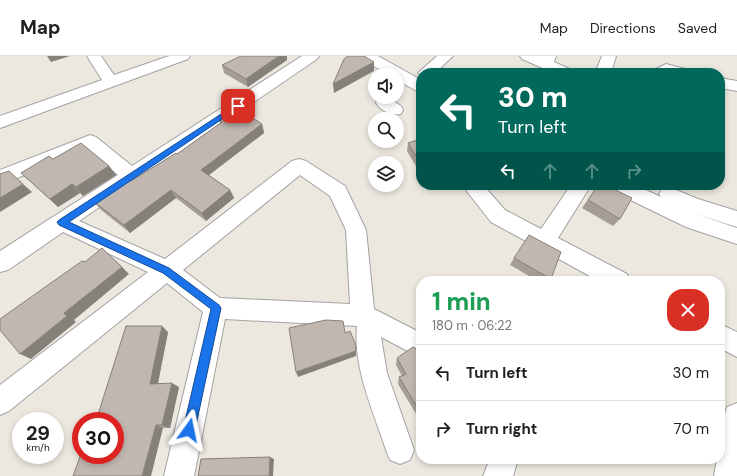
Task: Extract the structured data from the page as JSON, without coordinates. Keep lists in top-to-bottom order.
{
  "page": {
    "header": "Map",
    "nav": ["Map", "Directions", "Saved"],
    "turn": ["30 m", "Turn left"],
    "heading": ["1 min", "180 m · 06:22"],
    "list": [
      {
        "name": "Turn left",
        "value": "30 m"
      },
      {
        "name": "Turn right",
        "value": "70 m"
      }
    ],
    "speed": "29 km/h",
    "limit": "30"
  }
}
